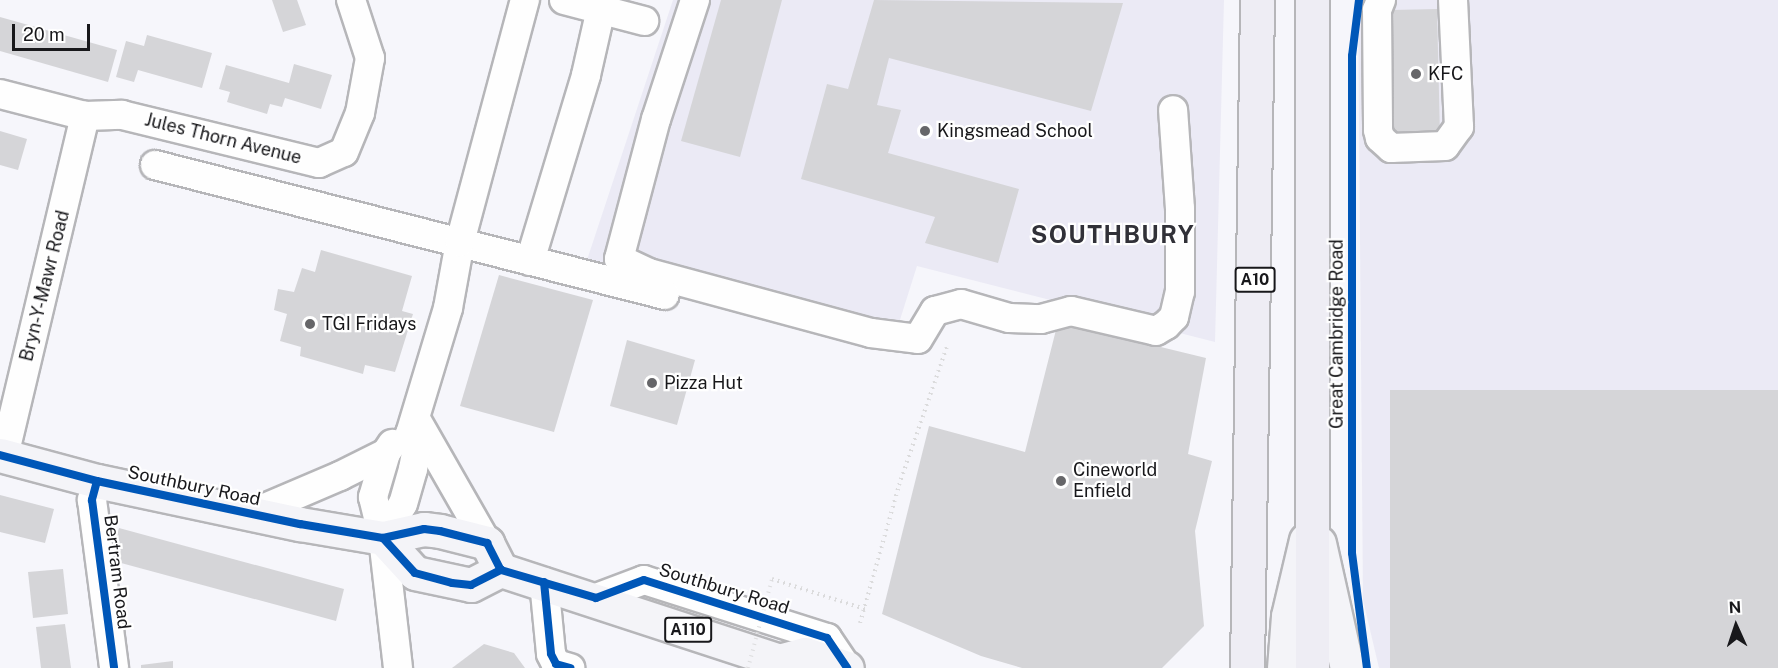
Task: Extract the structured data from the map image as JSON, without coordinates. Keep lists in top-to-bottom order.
{
  "streets": {
    "highway": ["A10", "Great Cambridge Road"],
    "main road": ["Southbury Road", "A110"],
    "street": ["Jules Thorn Avenue", "Bryn-Y-Mawr Road", "Bertram Road"]
  },
  "crossings": [
    ["Jules Thorn Avenue", "Bryn-Y-Mawr Road"],
    ["Bryn-Y-Mawr Road", "Southbury Road"],
    ["Southbury Road", "Bertram Road"]
  ],
  "districts": ["SOUTHBURY"],
  "places": [
    "KFC",
    "Kingsmead School",
    "TGI Fridays",
    "Pizza Hut",
    "Cineworld Enfield"
  ],
  "scale_bar": "20 m",
  "north": "top"
}
